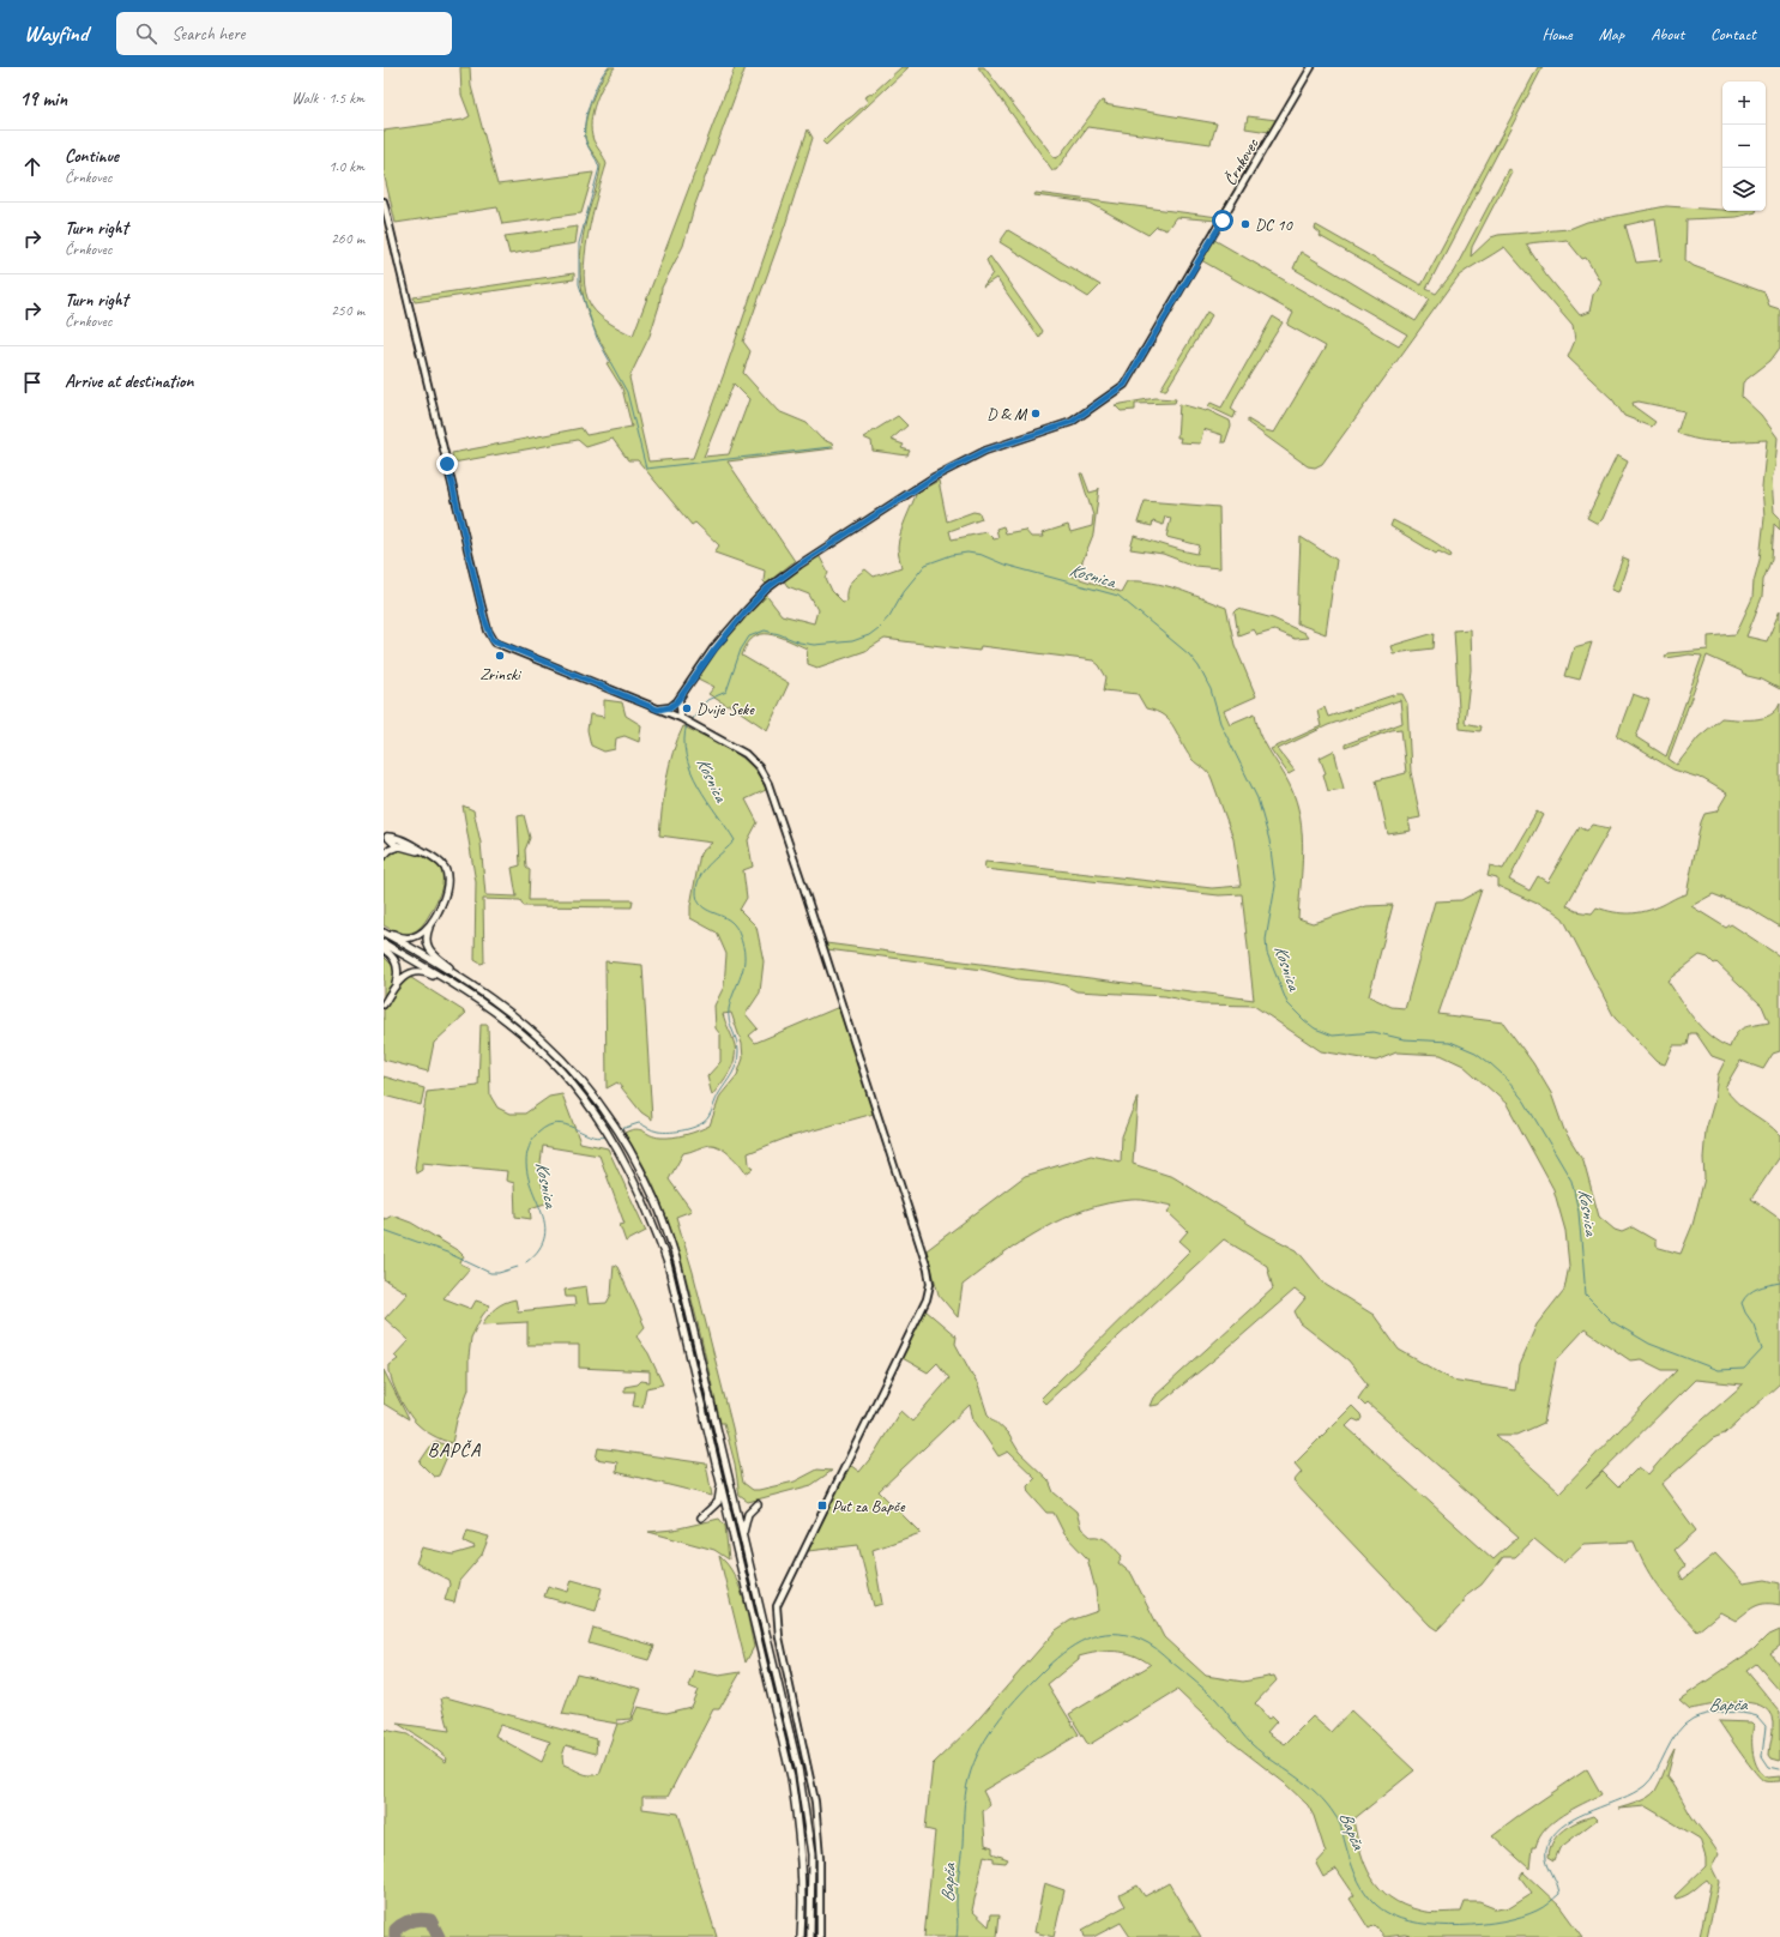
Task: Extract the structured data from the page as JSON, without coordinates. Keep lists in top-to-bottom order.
{
  "streets": {
    "main road": ["Črnkovec"]
  },
  "districts": ["BAPČA"],
  "water": ["Kosnica", "Bapča"],
  "places": {
    "other": [
      "DC 10",
      "D & M",
      "Zrinski",
      "Dvije Seke"
    ],
    "transit": ["Put za Bapče"]
  },
  "page": {
    "header": "Wayfind",
    "search": "Search here",
    "nav": [
      "Home",
      "Map",
      "About",
      "Contact"
    ],
    "heading": ["19 min", "Walk · 1.5 km"],
    "map_buttons": ["+", "−"],
    "list": [
      ["Continue", "Črnkovec", "1.0 km"],
      ["Turn right", "Črnkovec", "260 m"],
      ["Turn right", "Črnkovec", "250 m"],
      "Arrive at destination"
    ]
  }
}
